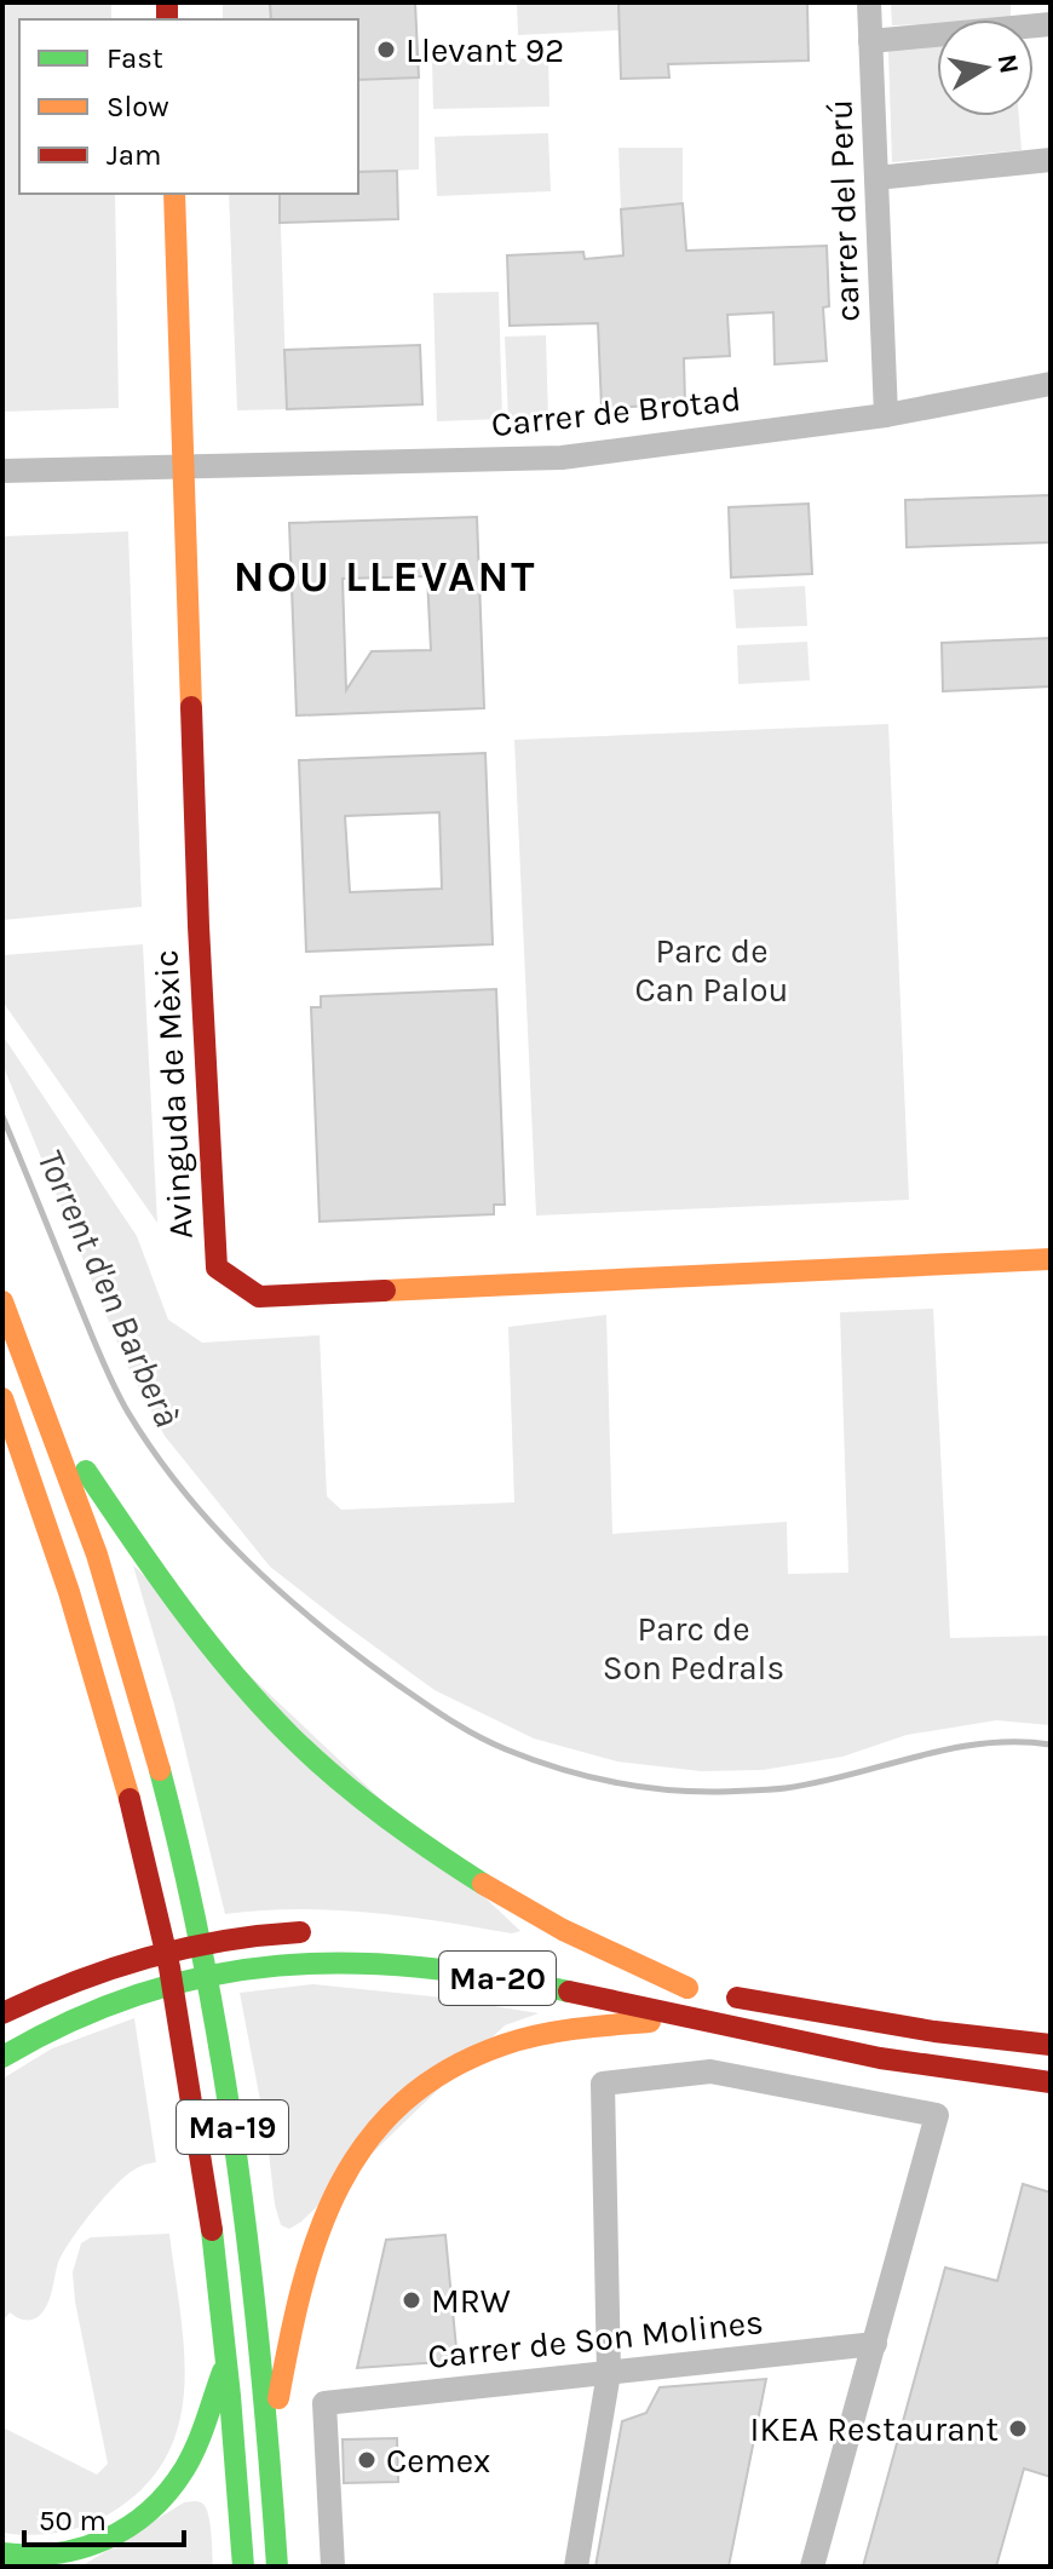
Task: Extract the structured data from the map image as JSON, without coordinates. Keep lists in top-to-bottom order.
{
  "streets": {
    "main road": ["Avinguda de Mèxic", "Ma-20", "Ma-19"],
    "street": ["carrer del Perú", "Carrer de Brotad", "Carrer de Son Molines"]
  },
  "crossings": [
    ["carrer del Perú", "Carrer de Brotad"],
    ["Carrer de Brotad", "Avinguda de Mèxic"]
  ],
  "districts": ["NOU LLEVANT"],
  "water": ["Torrent d'en Barberà"],
  "parks": ["Parc de Can Palou", "Parc de Son Pedrals"],
  "places": [
    "Llevant 92",
    "MRW",
    "IKEA Restaurant",
    "Cemex"
  ],
  "legend": ["Fast", "Slow", "Jam"],
  "scale_bar": "50 m",
  "north": "right"
}
